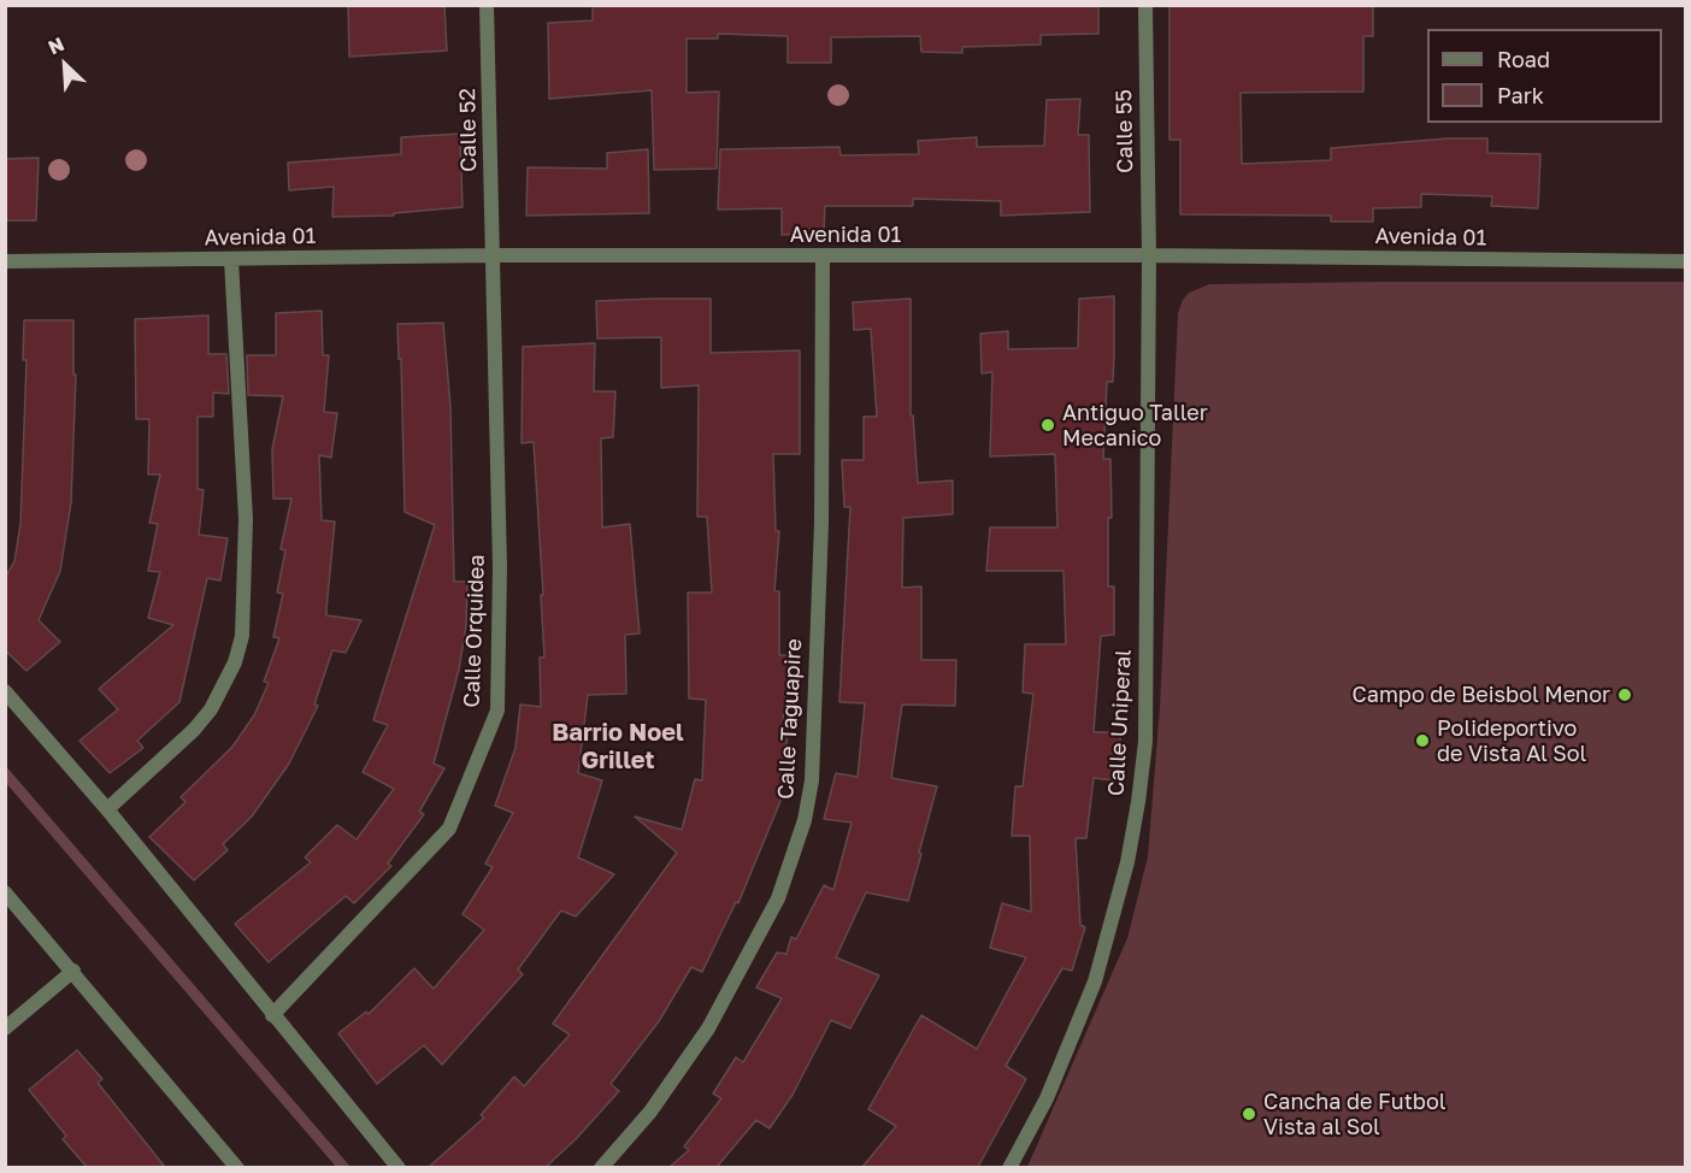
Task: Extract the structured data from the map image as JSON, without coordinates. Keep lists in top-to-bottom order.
{
  "streets": {
    "street": [
      "Calle 52",
      "Calle 55",
      "Avenida 01",
      "Calle Orquidea",
      "Calle Taguapire",
      "Calle Uniperal"
    ]
  },
  "crossings": [
    ["Calle 52", "Avenida 01"],
    ["Calle 52", "Calle Orquidea"],
    ["Calle 55", "Avenida 01"],
    ["Calle 55", "Calle Uniperal"],
    ["Avenida 01", "Calle Orquidea"],
    ["Avenida 01", "Calle Taguapire"],
    ["Avenida 01", "Calle Uniperal"]
  ],
  "districts": ["Barrio Noel Grillet"],
  "places": [
    "Antiguo Taller Mecanico",
    "Campo de Beisbol Menor",
    "Polideportivo de Vista Al Sol",
    "Cancha de Futbol Vista al Sol"
  ],
  "legend": ["Road", "Park"],
  "north": "top left"
}
